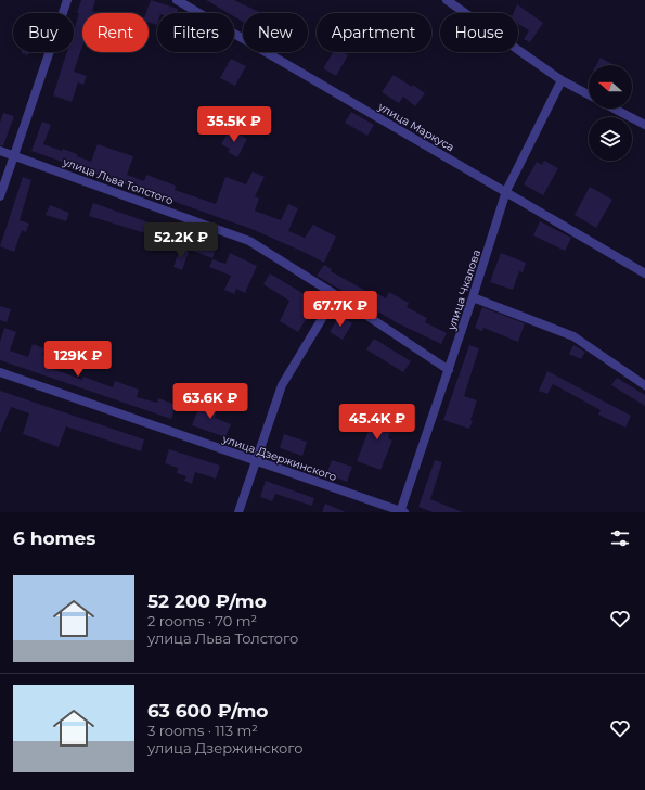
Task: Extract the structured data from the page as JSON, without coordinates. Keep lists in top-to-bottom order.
{
  "streets": {
    "street": [
      "улица Маркуса",
      "улица Льва Толстого",
      "улица Чкалова",
      "улица Дзержинского"
    ]
  },
  "crossings": [
    ["улица Маркуса", "улица Чкалова"],
    ["улица Льва Толстого", "улица Чкалова"],
    ["улица Чкалова", "улица Дзержинского"]
  ],
  "north": "left",
  "page": {
    "chip": [
      "Buy",
      "Rent",
      "Filters",
      "New",
      "Apartment",
      "House"
    ],
    "price": [
      "35.5K ₽",
      "52.2K ₽",
      "67.7K ₽",
      "129K ₽",
      "63.6K ₽",
      "45.4K ₽"
    ],
    "heading": "6 homes",
    "list": [
      {
        "name": "52 200 ₽/mo",
        "note": "2 rooms · 70 m² · улица Льва Толстого"
      },
      {
        "name": "63 600 ₽/mo",
        "note": "3 rooms · 113 m² · улица Дзержинского"
      }
    ]
  }
}
